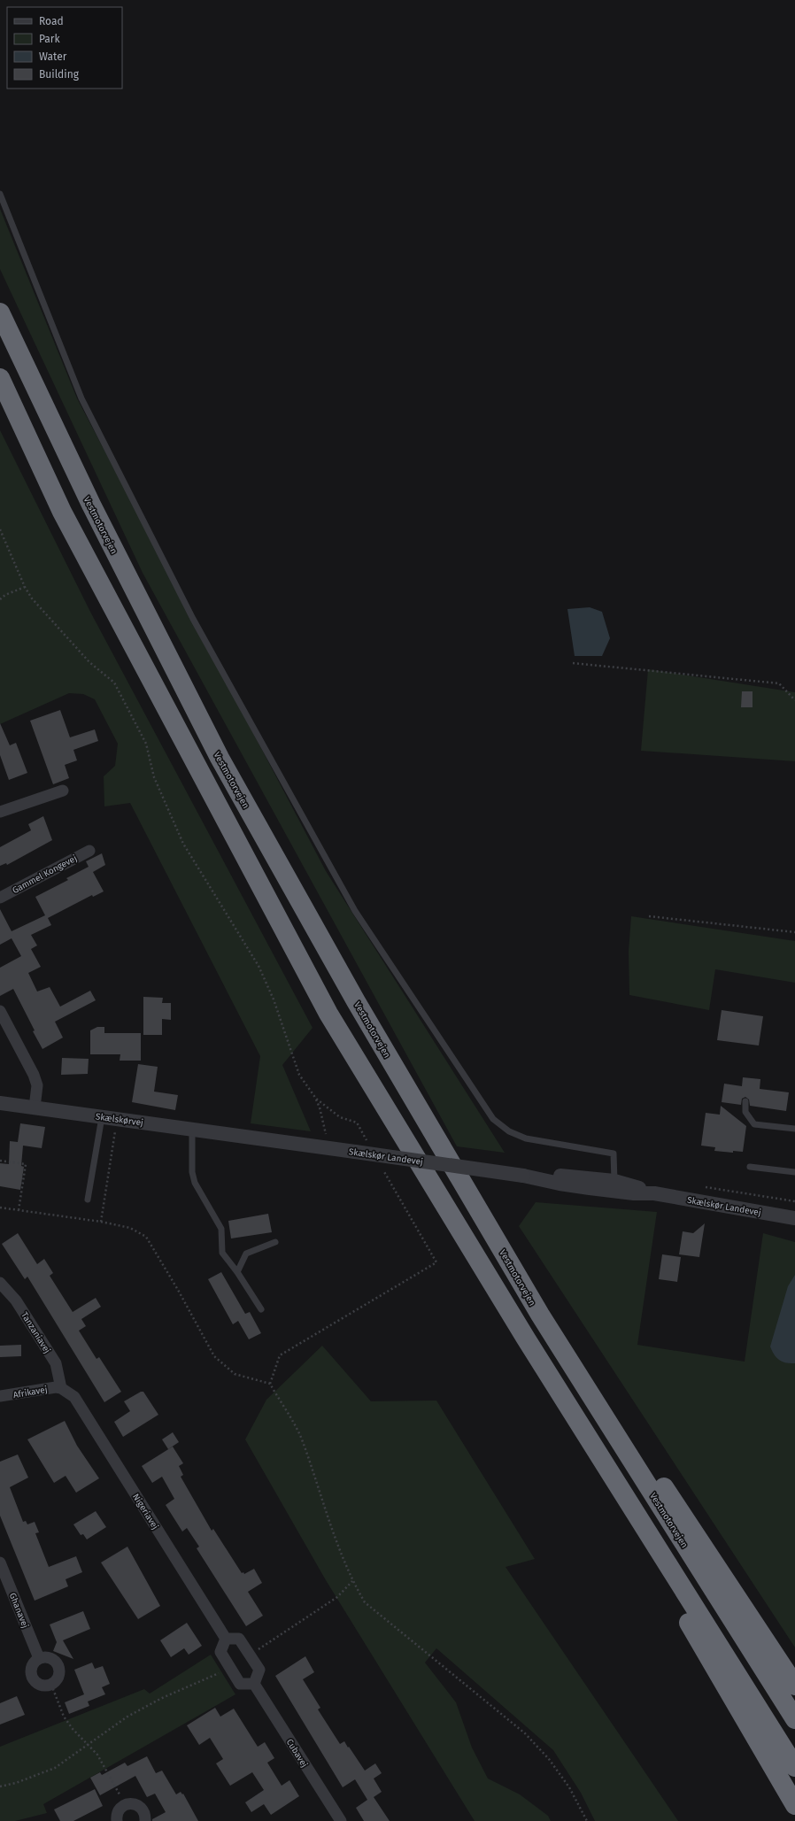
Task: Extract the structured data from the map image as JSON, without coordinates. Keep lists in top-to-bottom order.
{
  "streets": {
    "highway": ["Vestmotorvejen"],
    "street": [
      "Gammel Kongevej",
      "Skælskørvej",
      "Skælskør Landevej",
      "Tanzaniavej",
      "Afrikavej",
      "Nigeriavej",
      "Ghanavej",
      "Cubavej"
    ]
  },
  "crossings": [
    ["Skælskørvej", "Skælskør Landevej"],
    ["Tanzaniavej", "Afrikavej"],
    ["Tanzaniavej", "Nigeriavej"],
    ["Afrikavej", "Nigeriavej"]
  ],
  "legend": [
    "Road",
    "Park",
    "Water",
    "Building"
  ]
}
